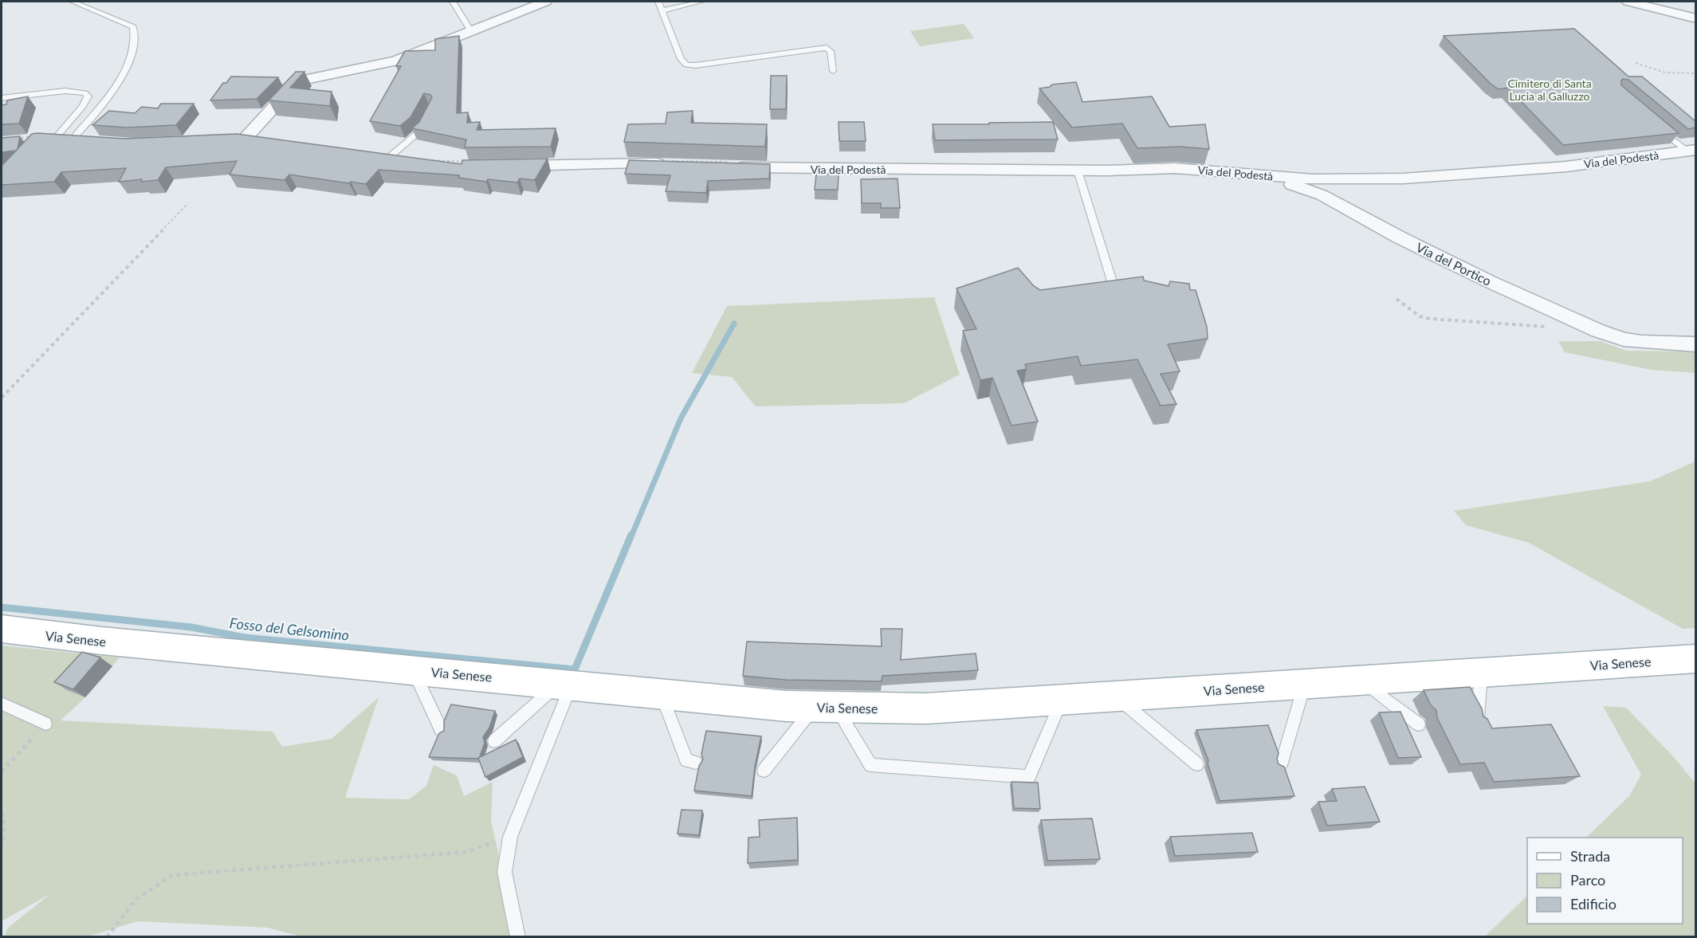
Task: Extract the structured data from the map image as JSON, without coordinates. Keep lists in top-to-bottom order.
{
  "streets": {
    "main road": ["Via Senese"],
    "street": ["Via del Podestà", "Via del Portico"]
  },
  "crossings": [
    ["Via del Podestà", "Via del Portico"]
  ],
  "water": ["Fosso del Gelsomino"],
  "parks": ["Cimitero di Santa Lucia al Galluzzo"],
  "legend": ["Strada", "Parco", "Edificio"]
}
